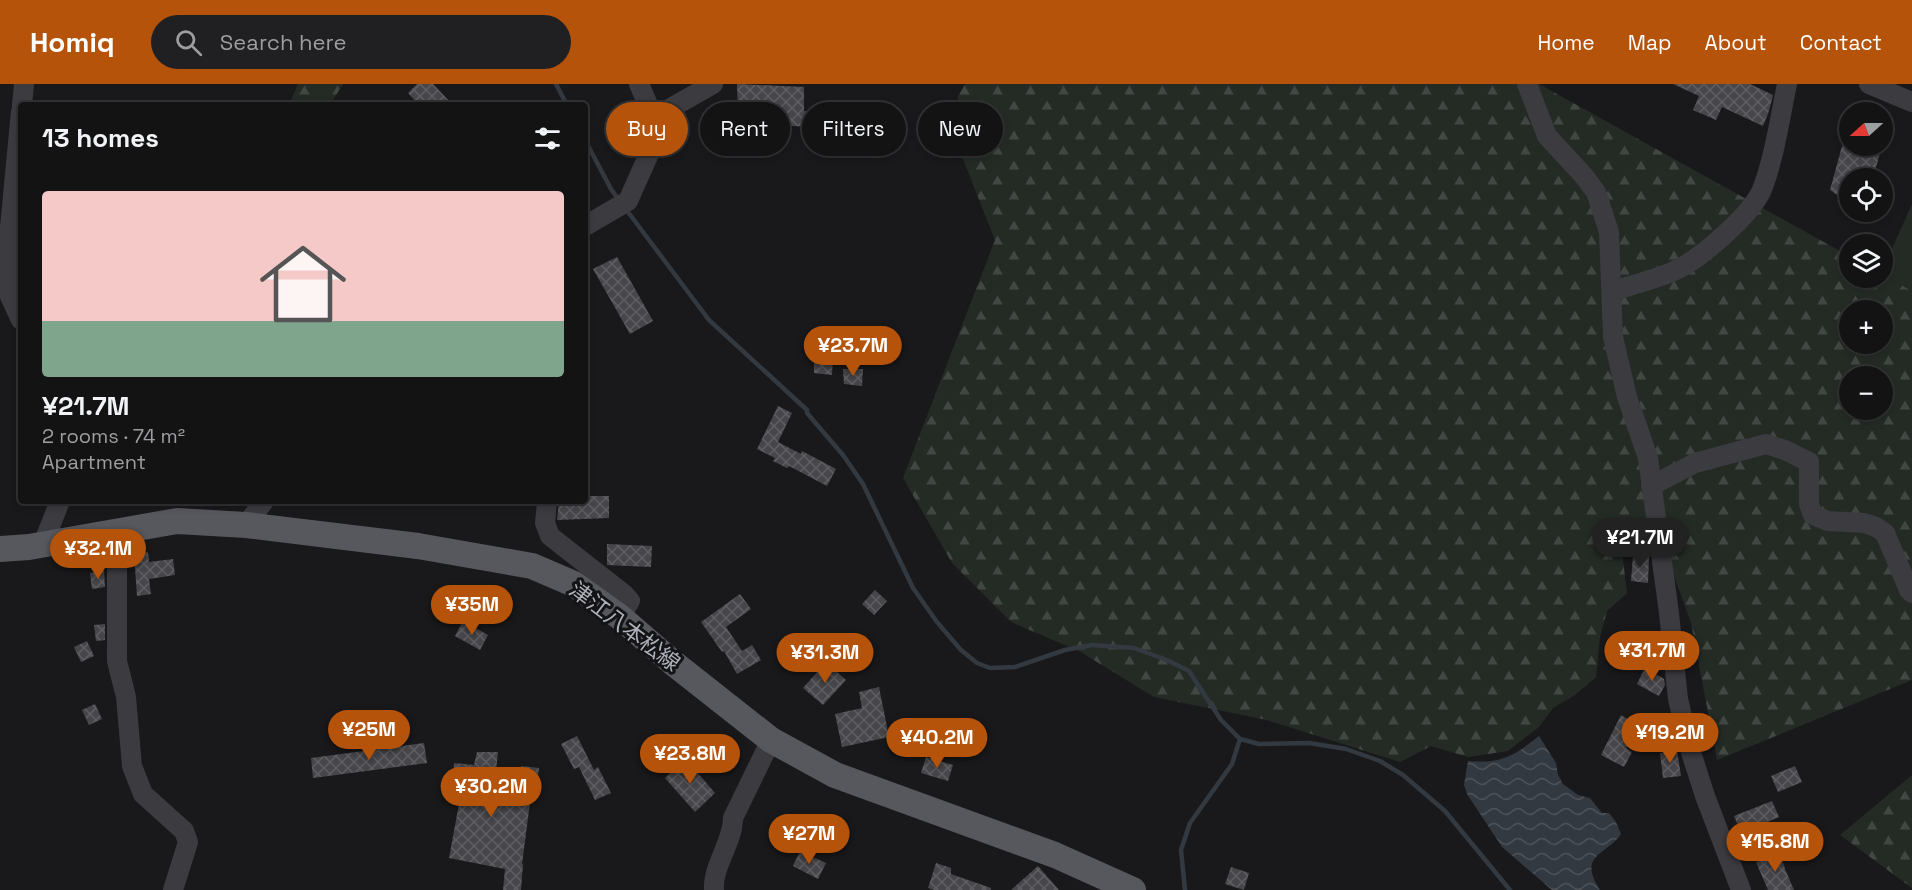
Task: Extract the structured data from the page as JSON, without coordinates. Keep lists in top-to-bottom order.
{
  "streets": {
    "main road": ["津江八本松線"]
  },
  "north": "left",
  "page": {
    "header": "Homiq",
    "search": "Search here",
    "nav": [
      "Home",
      "Map",
      "About",
      "Contact"
    ],
    "map_buttons": ["+", "−"],
    "chip": [
      "Buy",
      "Rent",
      "Filters",
      "New"
    ],
    "heading": "13 homes",
    "list": [
      {
        "name": "¥21.7M",
        "note": "2 rooms · 74 m² · Apartment"
      }
    ],
    "price": [
      "¥23.7M",
      "¥21.7M",
      "¥32.1M",
      "¥35M",
      "¥31.7M",
      "¥31.3M",
      "¥25M",
      "¥19.2M",
      "¥40.2M",
      "¥23.8M",
      "¥30.2M",
      "¥27M",
      "¥15.8M"
    ]
  }
}
